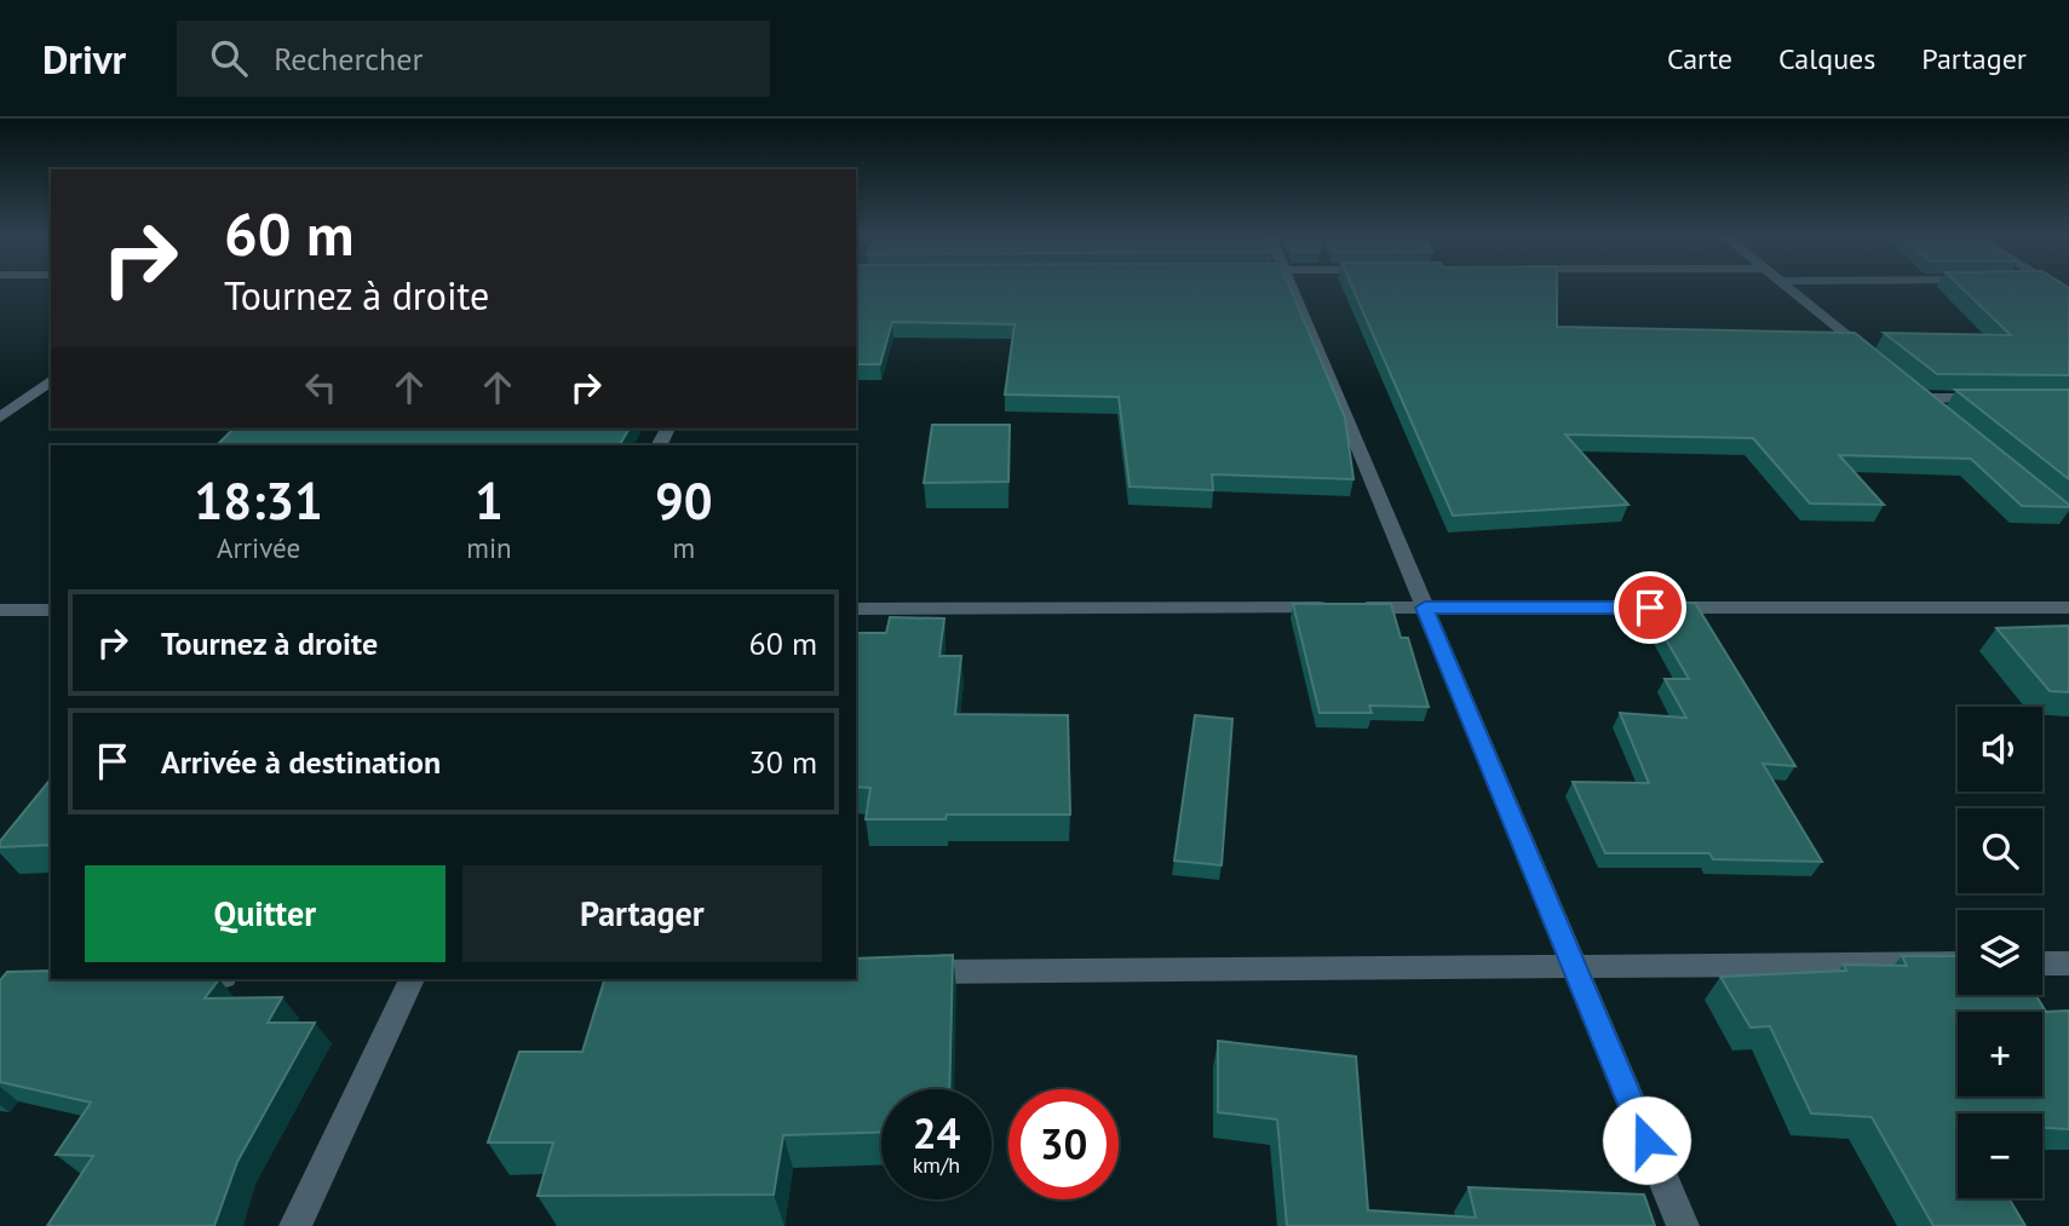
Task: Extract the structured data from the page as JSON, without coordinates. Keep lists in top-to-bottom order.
{
  "page": {
    "header": "Drivr",
    "search": "Rechercher",
    "nav": ["Carte", "Calques", "Partager"],
    "turn": ["60 m", "Tournez à droite"],
    "eta": [
      "18:31",
      "Arrivée",
      "1",
      "min",
      "90",
      "m"
    ],
    "list": [
      {
        "name": "Tournez à droite",
        "value": "60 m"
      },
      {
        "name": "Arrivée à destination",
        "value": "30 m"
      }
    ],
    "map_buttons": ["+", "−"],
    "buttons": ["Quitter", "Partager"],
    "speed": "24 km/h",
    "limit": "30"
  }
}
